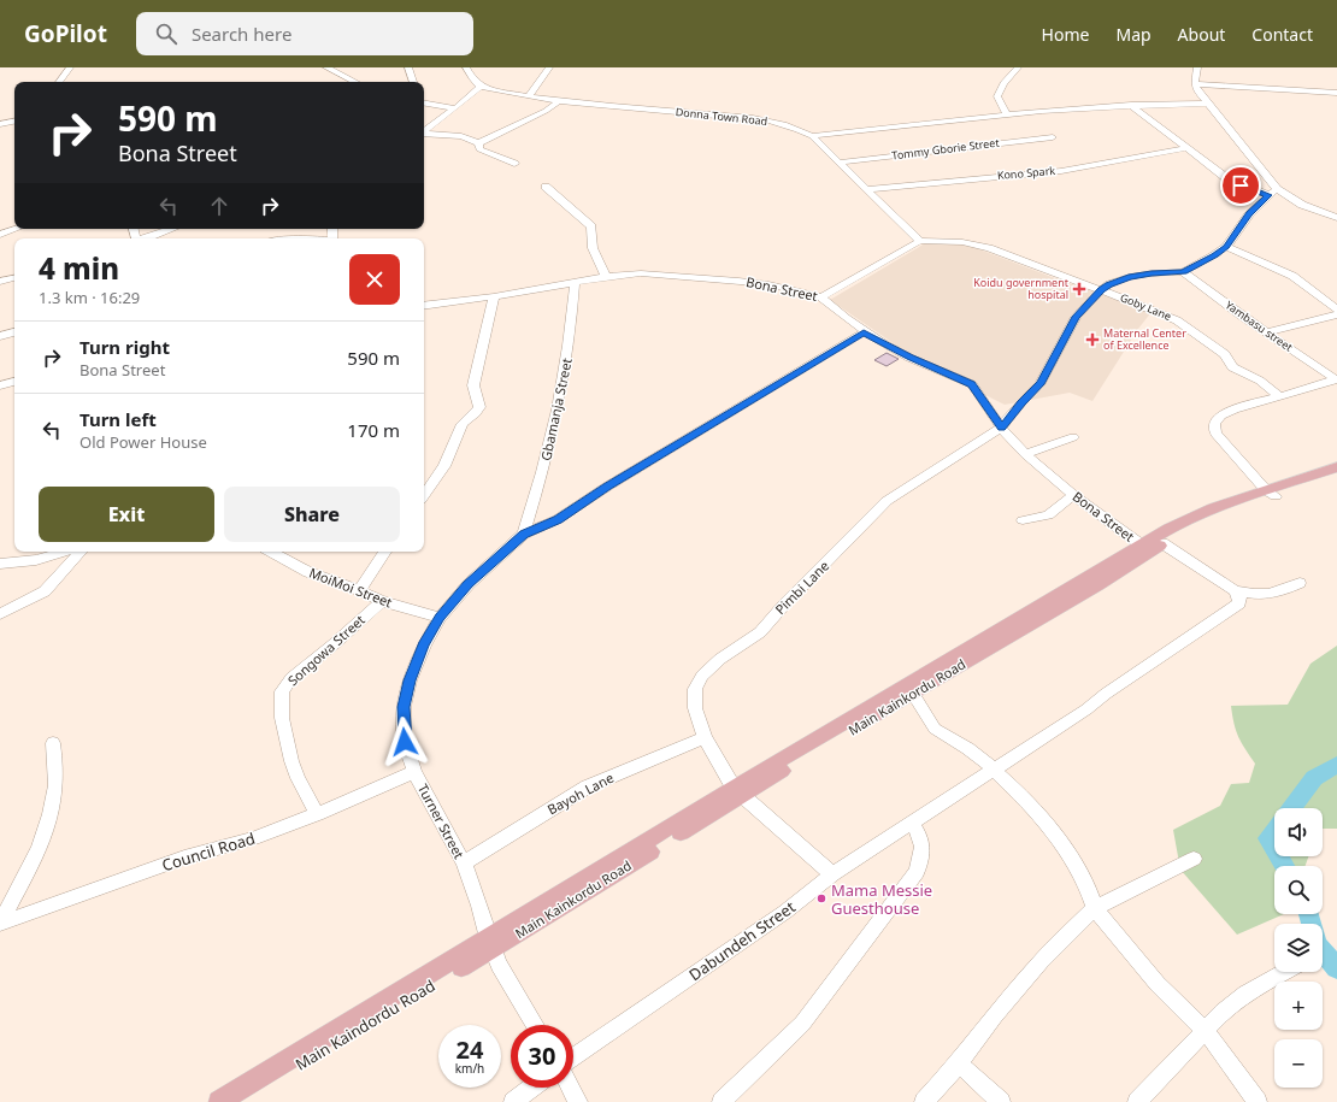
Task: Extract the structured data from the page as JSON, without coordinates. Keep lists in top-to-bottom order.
{
  "streets": {
    "main road": ["Main Kainkordu Road", "Main Kaindordu Road"],
    "street": [
      "Donna Town Road",
      "Tommy Gborie Street",
      "Kono Spark",
      "Bona Street",
      "Goby Lane",
      "Yambasu street",
      "Gbamanja Street",
      "MoiMoi Street",
      "Pimbi Lane",
      "Songowa Street",
      "Bayoh Lane",
      "Turner Street",
      "Council Road",
      "Dabundeh Street"
    ]
  },
  "crossings": [
    ["Donna Town Road", "Tommy Gborie Street"],
    ["Donna Town Road", "Kono Spark"],
    ["Donna Town Road", "Goby Lane"],
    ["Bona Street", "Gbamanja Street"],
    ["Bona Street", "Pimbi Lane"],
    ["Bona Street", "Main Kainkordu Road"],
    ["Bona Street", "Turner Street"],
    ["Bona Street", "Dabundeh Street"],
    ["Goby Lane", "Pimbi Lane"],
    ["Yambasu street", "Pimbi Lane"],
    ["Gbamanja Street", "Turner Street"],
    ["MoiMoi Street", "Songowa Street"],
    ["MoiMoi Street", "Turner Street"],
    ["Pimbi Lane", "Main Kainkordu Road"],
    ["Pimbi Lane", "Bayoh Lane"],
    ["Pimbi Lane", "Dabundeh Street"],
    ["Songowa Street", "Council Road"],
    ["Main Kainkordu Road", "Turner Street"],
    ["Main Kainkordu Road", "Main Kaindordu Road"],
    ["Bayoh Lane", "Turner Street"],
    ["Turner Street", "Council Road"],
    ["Turner Street", "Main Kaindordu Road"]
  ],
  "places": {
    "health": ["Koidu government hospital", "Maternal Center of Excellence"],
    "other": ["Mama Messie Guesthouse"]
  },
  "page": {
    "header": "GoPilot",
    "search": "Search here",
    "nav": [
      "Home",
      "Map",
      "About",
      "Contact"
    ],
    "turn": ["590 m", "Bona Street"],
    "heading": ["4 min", "1.3 km · 16:29"],
    "list": [
      {
        "name": "Turn right",
        "note": "Bona Street",
        "value": "590 m"
      },
      {
        "name": "Turn left",
        "note": "Old Power House",
        "value": "170 m"
      }
    ],
    "buttons": ["Exit", "Share"],
    "map_buttons": ["+", "−"],
    "speed": "24 km/h",
    "limit": "30"
  }
}
